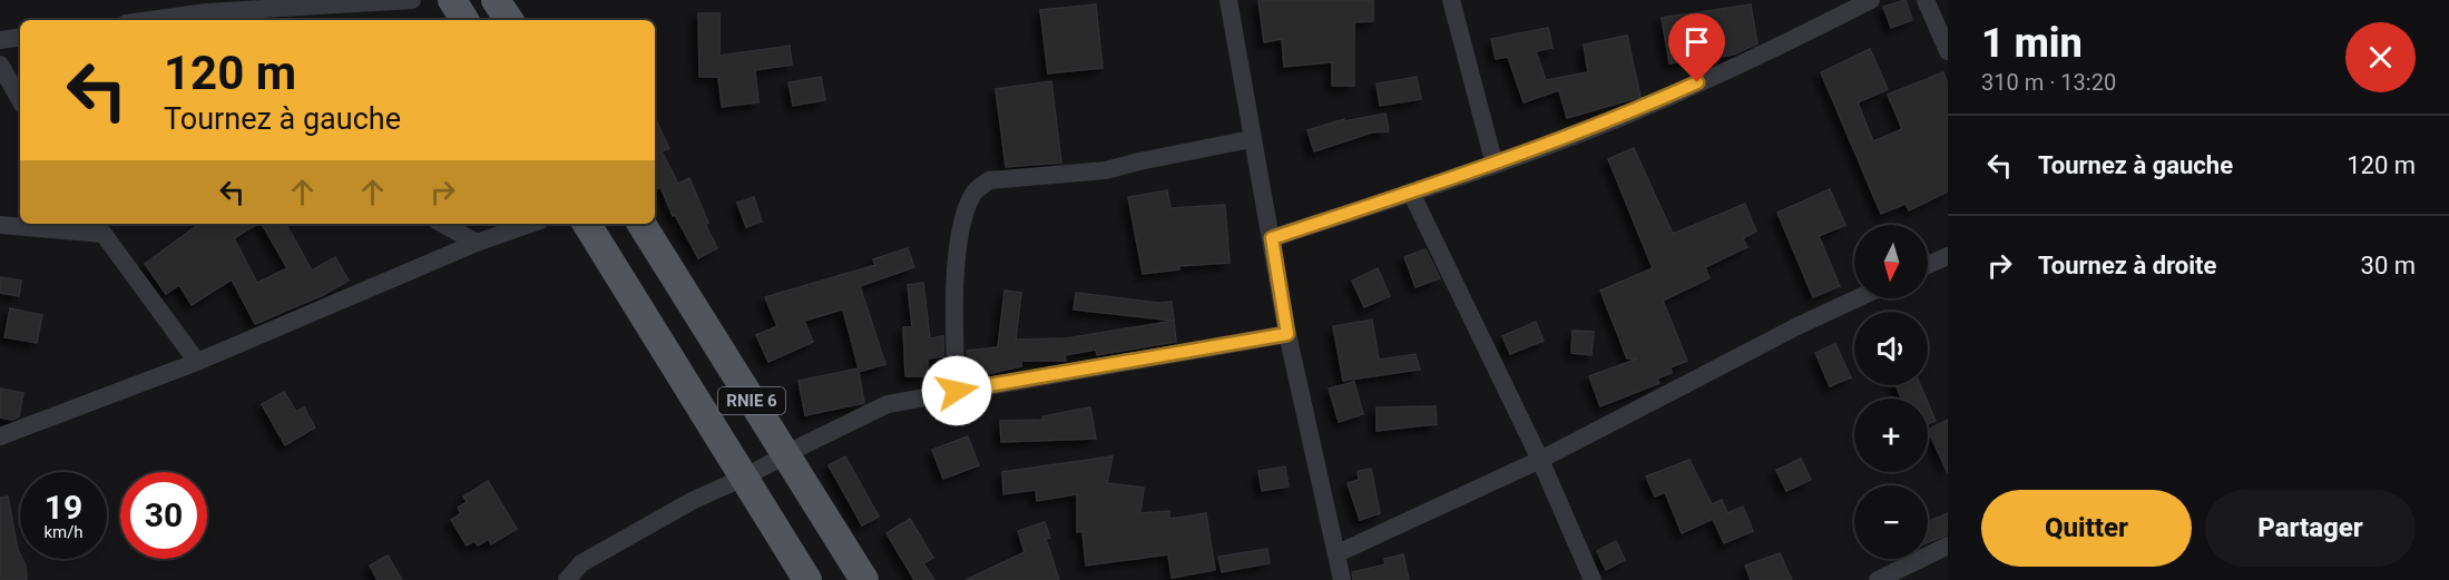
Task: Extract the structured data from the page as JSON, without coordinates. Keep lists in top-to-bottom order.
{
  "streets": {
    "main road": ["RNIE 6"]
  },
  "north": "bottom",
  "page": {
    "heading": ["1 min", "310 m · 13:20"],
    "turn": ["120 m", "Tournez à gauche"],
    "list": [
      {
        "name": "Tournez à gauche",
        "value": "120 m"
      },
      {
        "name": "Tournez à droite",
        "value": "30 m"
      }
    ],
    "map_buttons": ["+", "−"],
    "speed": "19 km/h",
    "limit": "30",
    "buttons": ["Quitter", "Partager"]
  }
}
